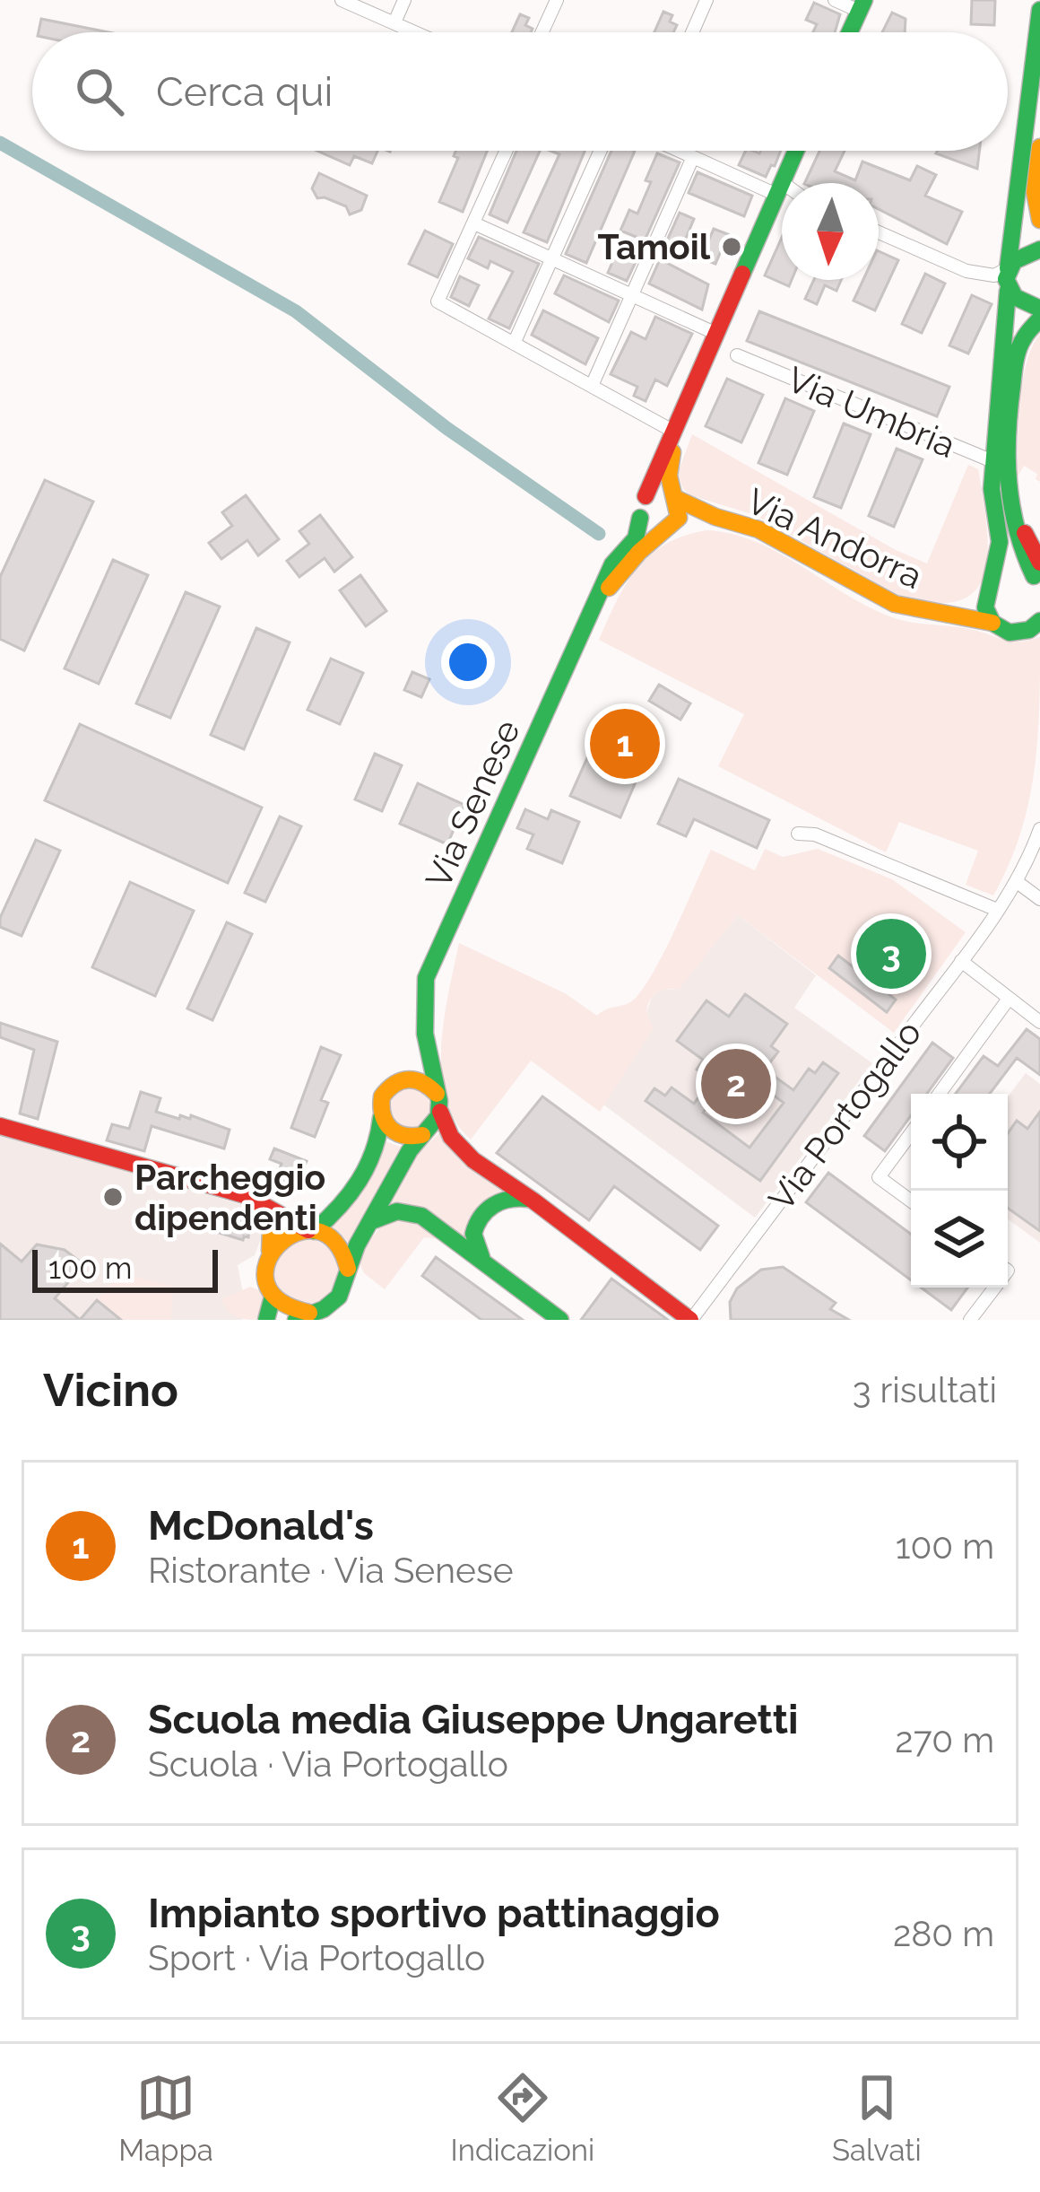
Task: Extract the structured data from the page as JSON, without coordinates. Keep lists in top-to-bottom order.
{
  "streets": {
    "main road": ["Via Andorra", "Via Senese"],
    "street": ["Via Umbria", "Via Portogallo"]
  },
  "crossings": [
    ["Via Andorra", "Via Senese"]
  ],
  "places": ["Tamoil", "Parcheggio dipendenti"],
  "scale_bar": "100 m",
  "north": "bottom",
  "page": {
    "search": "Cerca qui",
    "pins": ["1", "3", "2"],
    "scale": "100 m",
    "heading": ["Vicino", "3 risultati"],
    "list": [
      {
        "mark": "1",
        "name": "McDonald's",
        "note": "Ristorante · Via Senese",
        "value": "100 m"
      },
      {
        "mark": "2",
        "name": "Scuola media Giuseppe Ungaretti",
        "note": "Scuola · Via Portogallo",
        "value": "270 m"
      },
      {
        "mark": "3",
        "name": "Impianto sportivo pattinaggio",
        "note": "Sport · Via Portogallo",
        "value": "280 m"
      }
    ],
    "nav": ["Mappa", "Indicazioni", "Salvati"]
  }
}
